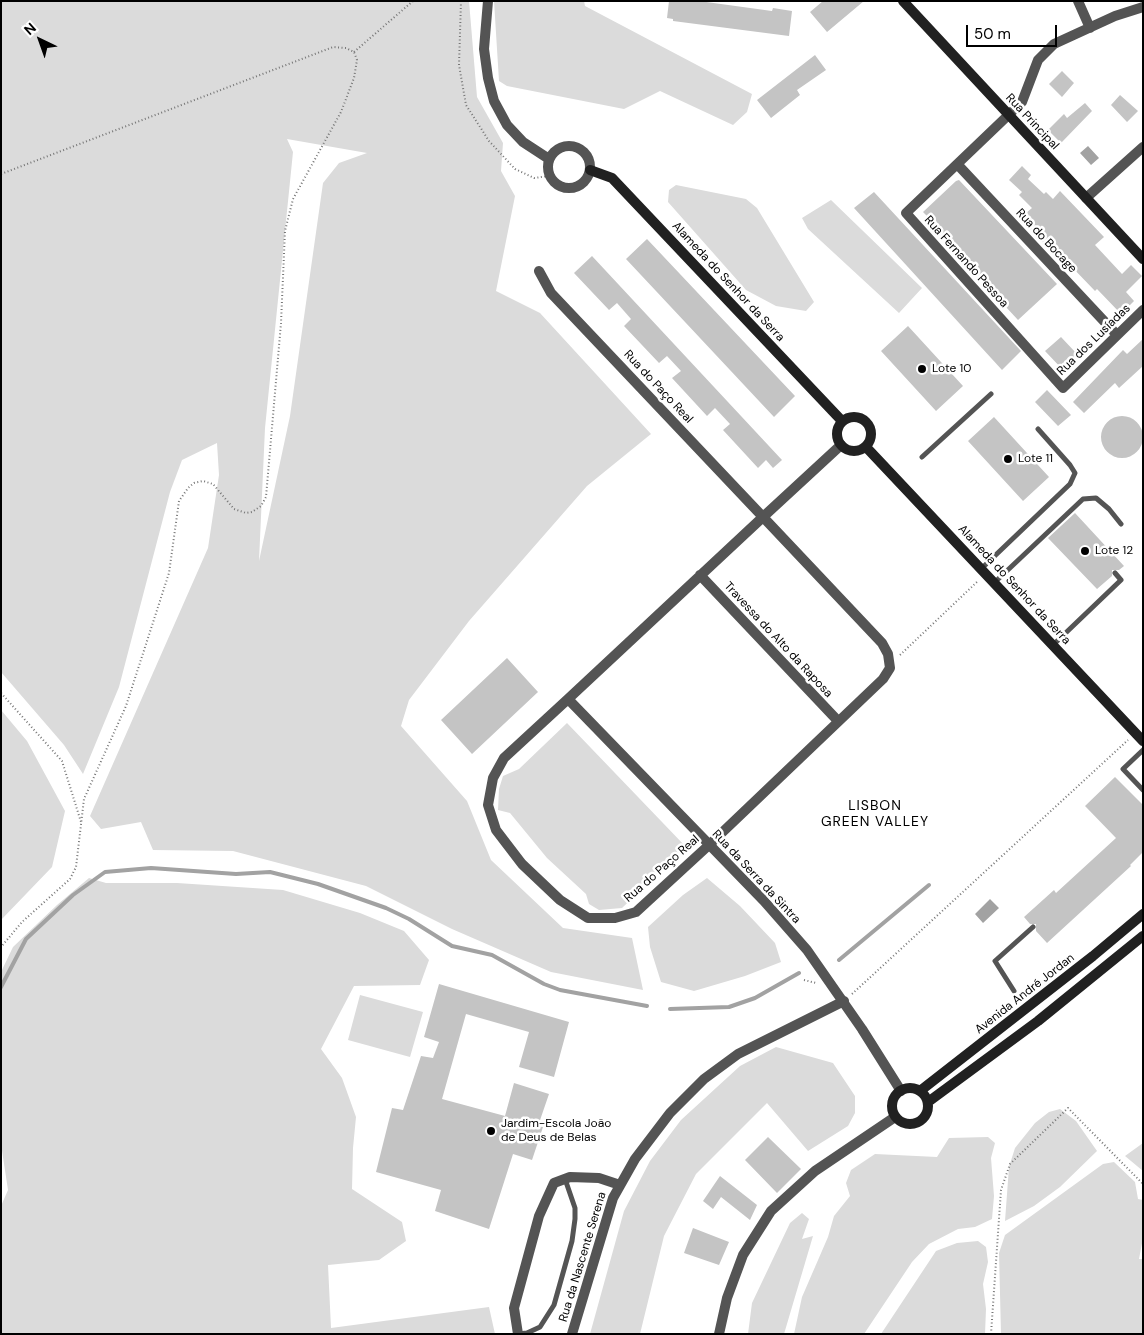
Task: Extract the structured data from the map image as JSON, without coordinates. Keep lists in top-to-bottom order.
{
  "streets": {
    "street": [
      "Rua Principal",
      "Rua do Bocage",
      "Rua Fernando Pessoa",
      "Alameda do Senhor da Serra",
      "Rua dos Lusíadas",
      "Rua do Paço Real",
      "Travessa do Alto da Raposa",
      "Rua da Serra da Sintra",
      "Avenida André Jordan",
      "Rua da Nascente Serena"
    ]
  },
  "crossings": [
    ["Rua Principal", "Rua Fernando Pessoa"],
    ["Rua do Bocage", "Rua Fernando Pessoa"],
    ["Rua do Bocage", "Rua dos Lusíadas"],
    ["Rua Fernando Pessoa", "Rua dos Lusíadas"],
    ["Alameda do Senhor da Serra", "Rua do Paço Real"],
    ["Rua do Paço Real", "Travessa do Alto da Raposa"],
    ["Rua do Paço Real", "Rua da Serra da Sintra"],
    ["Rua da Serra da Sintra", "Avenida André Jordan"],
    ["Rua da Serra da Sintra", "Rua da Nascente Serena"]
  ],
  "districts": ["LISBON GREEN VALLEY"],
  "places": [
    "Lote 10",
    "Lote 11",
    "Lote 12",
    "Jardim-Escola João de Deus de Belas"
  ],
  "scale_bar": "50 m",
  "north": "top left"
}
